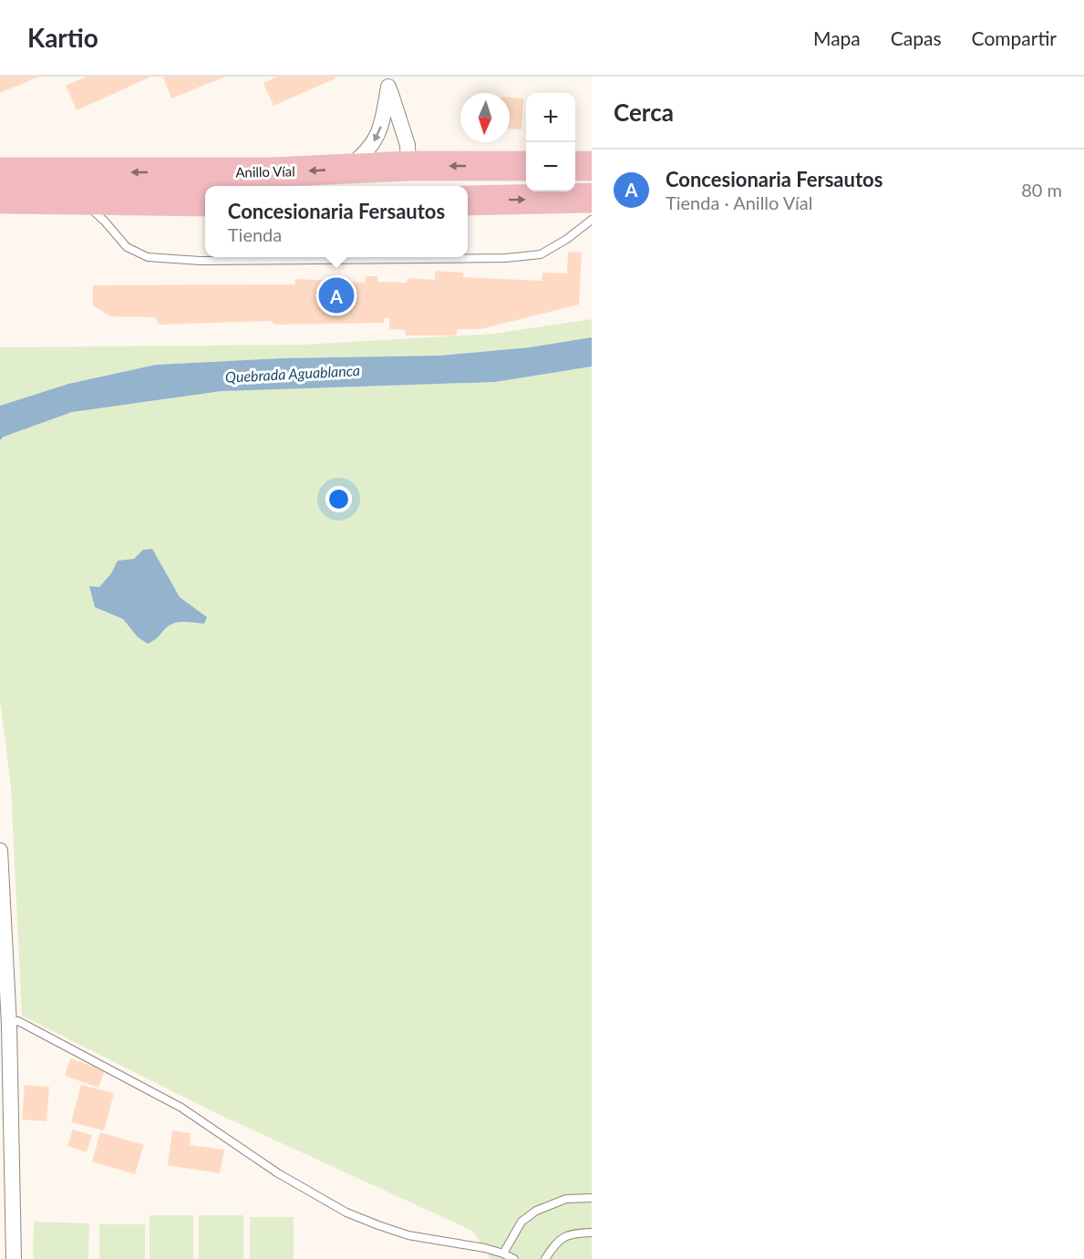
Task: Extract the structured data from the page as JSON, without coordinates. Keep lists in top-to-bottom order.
{
  "streets": {
    "highway": ["Anillo Víal"]
  },
  "water": ["Quebrada Aguablanca"],
  "north": "bottom",
  "page": {
    "header": "Kartio",
    "nav": ["Mapa", "Capas", "Compartir"],
    "heading": "Cerca",
    "map_buttons": ["+", "−"],
    "list": [
      {
        "mark": "A",
        "name": "Concesionaria Fersautos",
        "note": "Tienda · Anillo Víal",
        "value": "80 m"
      }
    ],
    "popup": ["Concesionaria Fersautos", "Tienda"],
    "pins": "A"
  }
}
